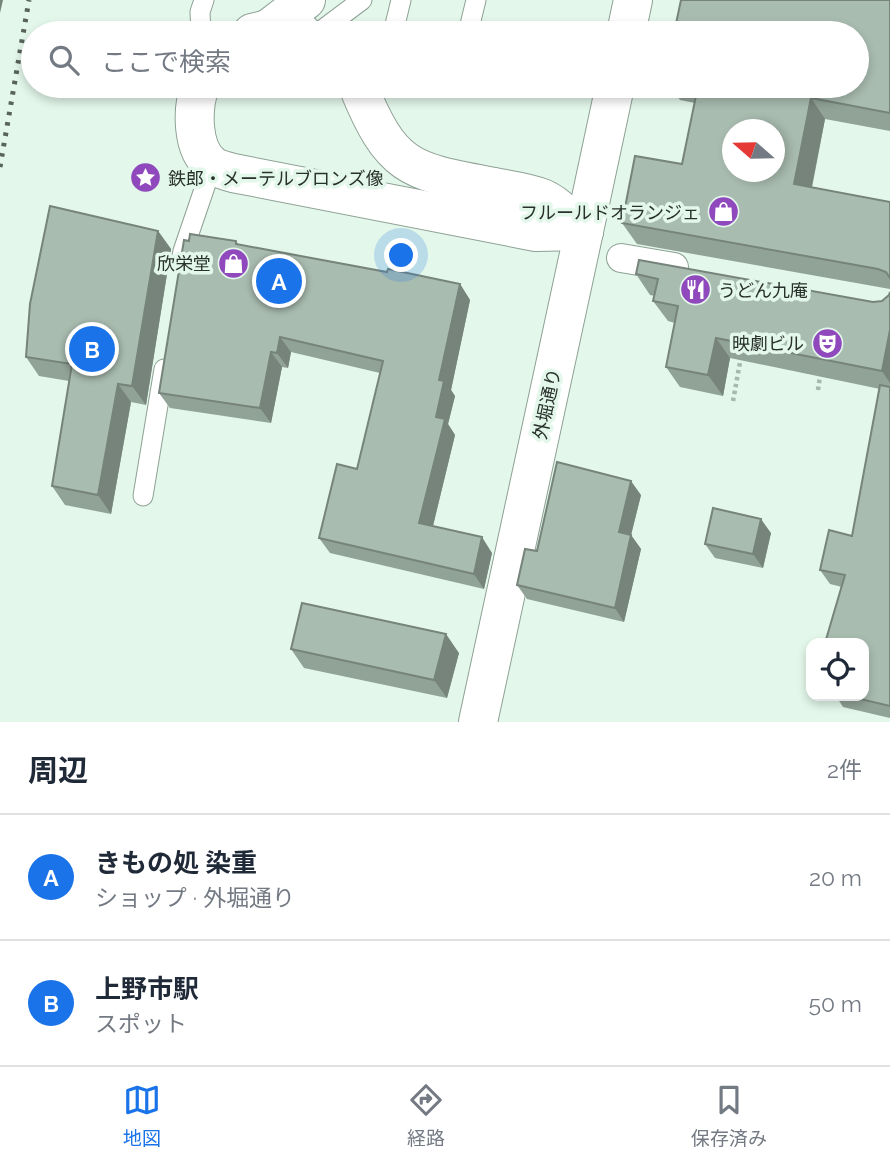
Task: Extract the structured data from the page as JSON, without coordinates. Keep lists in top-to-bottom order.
{
  "streets": {
    "street": ["外堀通り"]
  },
  "places": {
    "place": ["鉄郎・メーテルブロンズ像"],
    "shop": ["フルールドオランジェ", "欣栄堂"],
    "restaurant": ["うどん九庵"],
    "theatre": ["映劇ビル"]
  },
  "north": "left",
  "page": {
    "search": "ここで検索",
    "pins": ["A", "B"],
    "heading": ["周辺", "2件"],
    "list": [
      {
        "mark": "A",
        "name": "きもの処 染重",
        "note": "ショップ · 外堀通り",
        "value": "20 m"
      },
      {
        "mark": "B",
        "name": "上野市駅",
        "note": "スポット",
        "value": "50 m"
      }
    ],
    "nav": ["地図", "経路", "保存済み"]
  }
}
